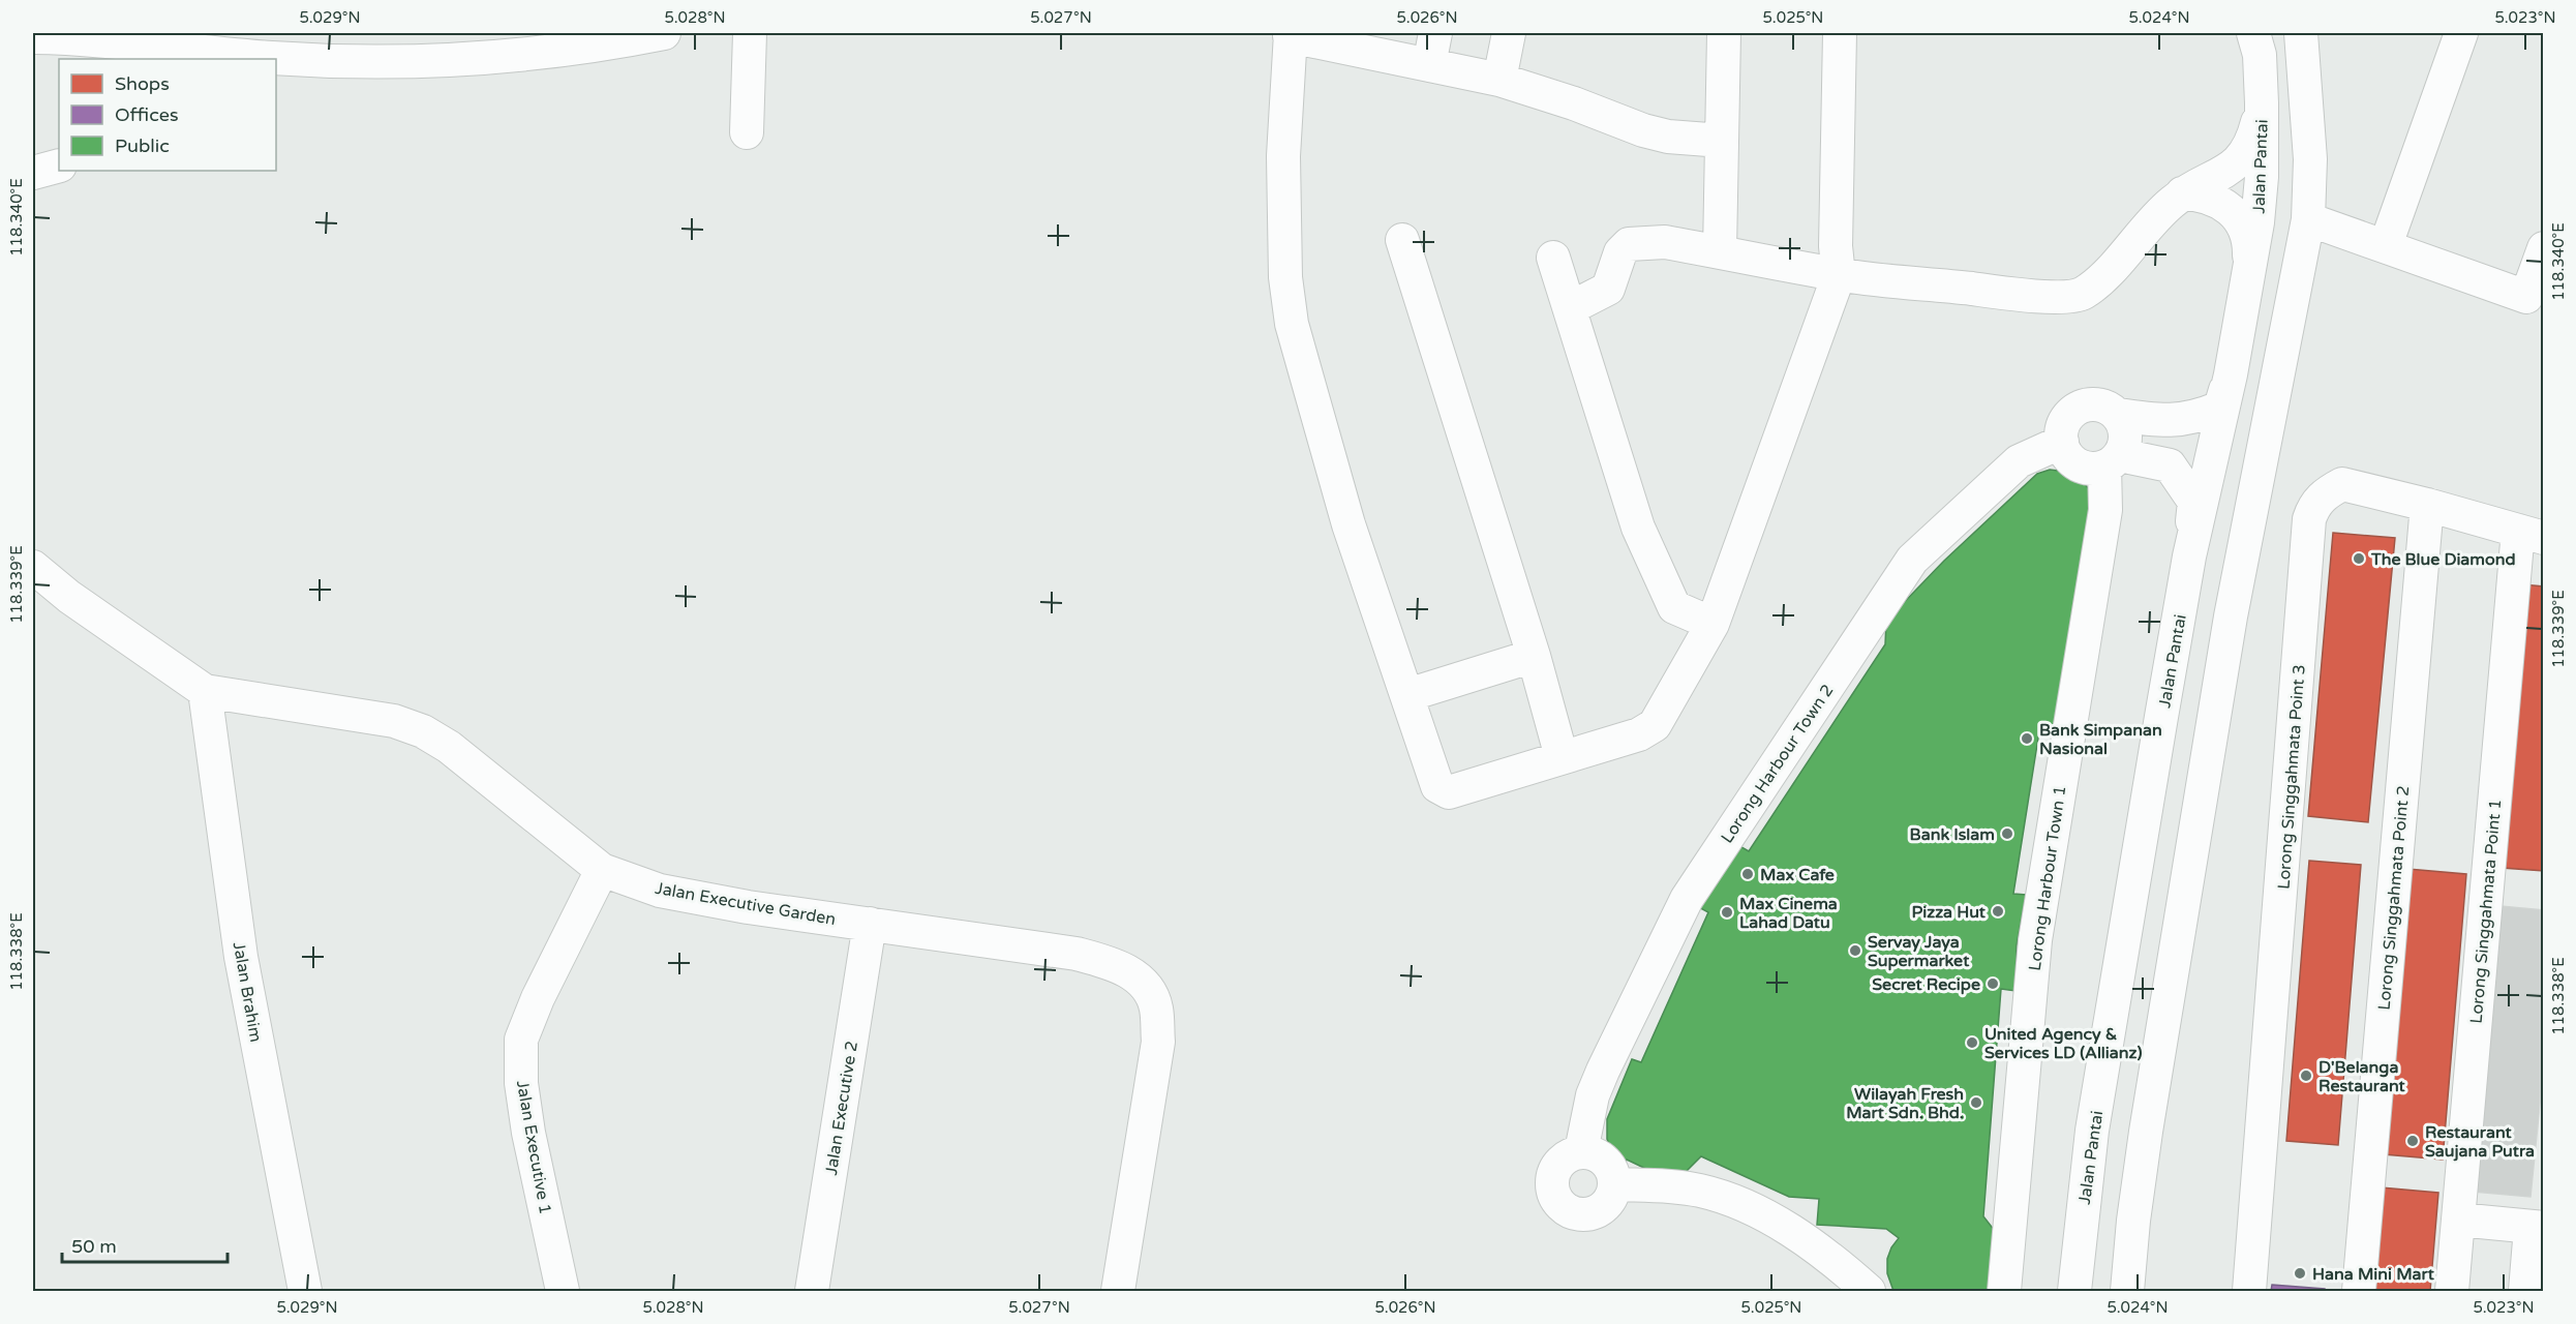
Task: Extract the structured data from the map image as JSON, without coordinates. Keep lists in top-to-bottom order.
{
  "streets": {
    "street": [
      "Jalan Pantai",
      "Lorong Harbour Town 2",
      "Lorong Singgahmata Point 3",
      "Lorong Harbour Town 1",
      "Lorong Singgahmata Point 2",
      "Jalan Executive Garden",
      "Lorong Singgahmata Point 1",
      "Jalan Brahim",
      "Jalan Executive 2",
      "Jalan Executive 1"
    ]
  },
  "crossings": [
    ["Lorong Harbour Town 2", "Lorong Harbour Town 1"],
    ["Lorong Singgahmata Point 3", "Lorong Singgahmata Point 2"],
    ["Lorong Singgahmata Point 3", "Lorong Singgahmata Point 1"],
    ["Jalan Executive Garden", "Jalan Brahim"],
    ["Jalan Executive Garden", "Jalan Executive 2"],
    ["Jalan Executive Garden", "Jalan Executive 1"]
  ],
  "places": [
    "The Blue Diamond",
    "Bank Simpanan Nasional",
    "Bank Islam",
    "Max Cafe",
    "Pizza Hut",
    "Max Cinema Lahad Datu",
    "Servay Jaya Supermarket",
    "Secret Recipe",
    "United Agency & Services LD (Allianz)",
    "D'Belanga Restaurant",
    "Wilayah Fresh Mart Sdn. Bhd.",
    "Restaurant Saujana Putra",
    "Hana Mini Mart"
  ],
  "legend": ["Shops", "Offices", "Public"],
  "scale_bar": "50 m",
  "coordinates": [
    "5.029°N",
    "5.028°N",
    "5.027°N",
    "5.026°N",
    "5.025°N",
    "5.024°N",
    "5.023°N",
    "118.340°E",
    "118.339°E",
    "118.338°E"
  ]
}
